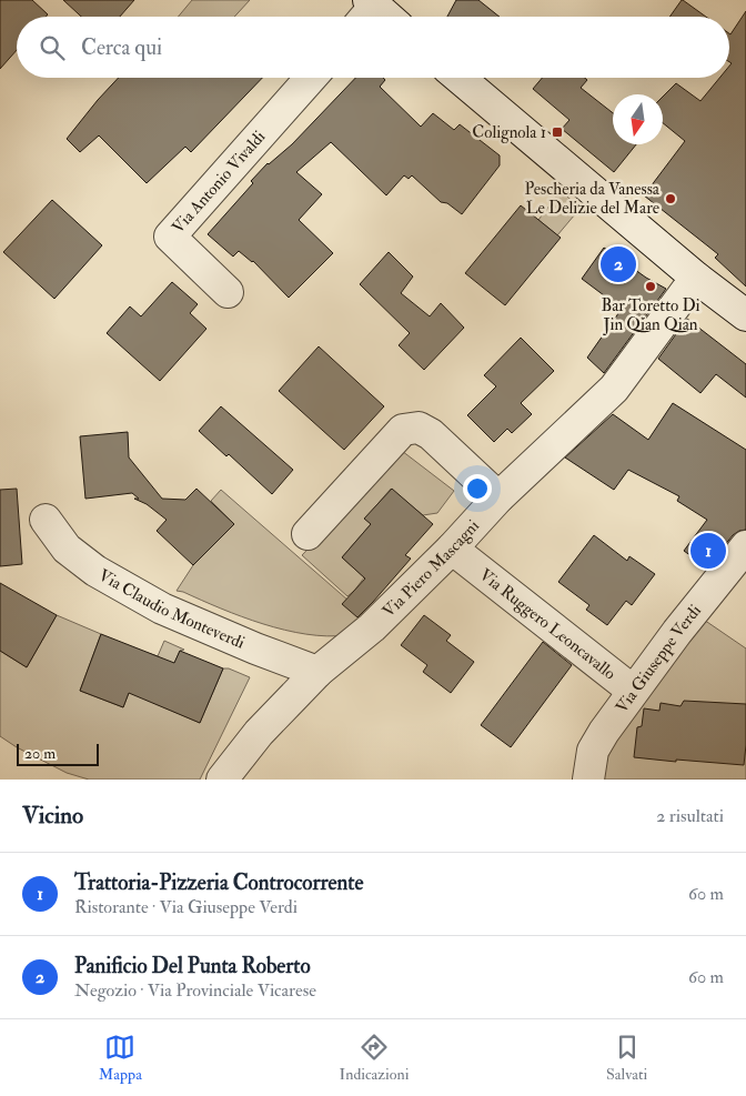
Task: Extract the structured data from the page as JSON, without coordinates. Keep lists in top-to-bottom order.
{
  "streets": {
    "street": [
      "Via Antonio Vivaldi",
      "Via Piero Mascagni",
      "Via Claudio Monteverdi",
      "Via Ruggero Leoncavallo",
      "Via Giuseppe Verdi"
    ]
  },
  "crossings": [
    ["Via Piero Mascagni", "Via Claudio Monteverdi"],
    ["Via Piero Mascagni", "Via Ruggero Leoncavallo"],
    ["Via Ruggero Leoncavallo", "Via Giuseppe Verdi"]
  ],
  "places": {
    "transit": ["Colignola 1"],
    "other": ["Pescheria da Vanessa Le Delizie del Mare", "Bar Toretto Di Jin Qian Qian"]
  },
  "scale_bar": "20 m",
  "north": "bottom",
  "page": {
    "search": "Cerca qui",
    "pins": ["2", "1"],
    "scale": "20 m",
    "heading": ["Vicino", "2 risultati"],
    "list": [
      {
        "mark": "1",
        "name": "Trattoria-Pizzeria Controcorrente",
        "note": "Ristorante · Via Giuseppe Verdi",
        "value": "60 m"
      },
      {
        "mark": "2",
        "name": "Panificio Del Punta Roberto",
        "note": "Negozio · Via Provinciale Vicarese",
        "value": "60 m"
      }
    ],
    "nav": ["Mappa", "Indicazioni", "Salvati"]
  }
}
